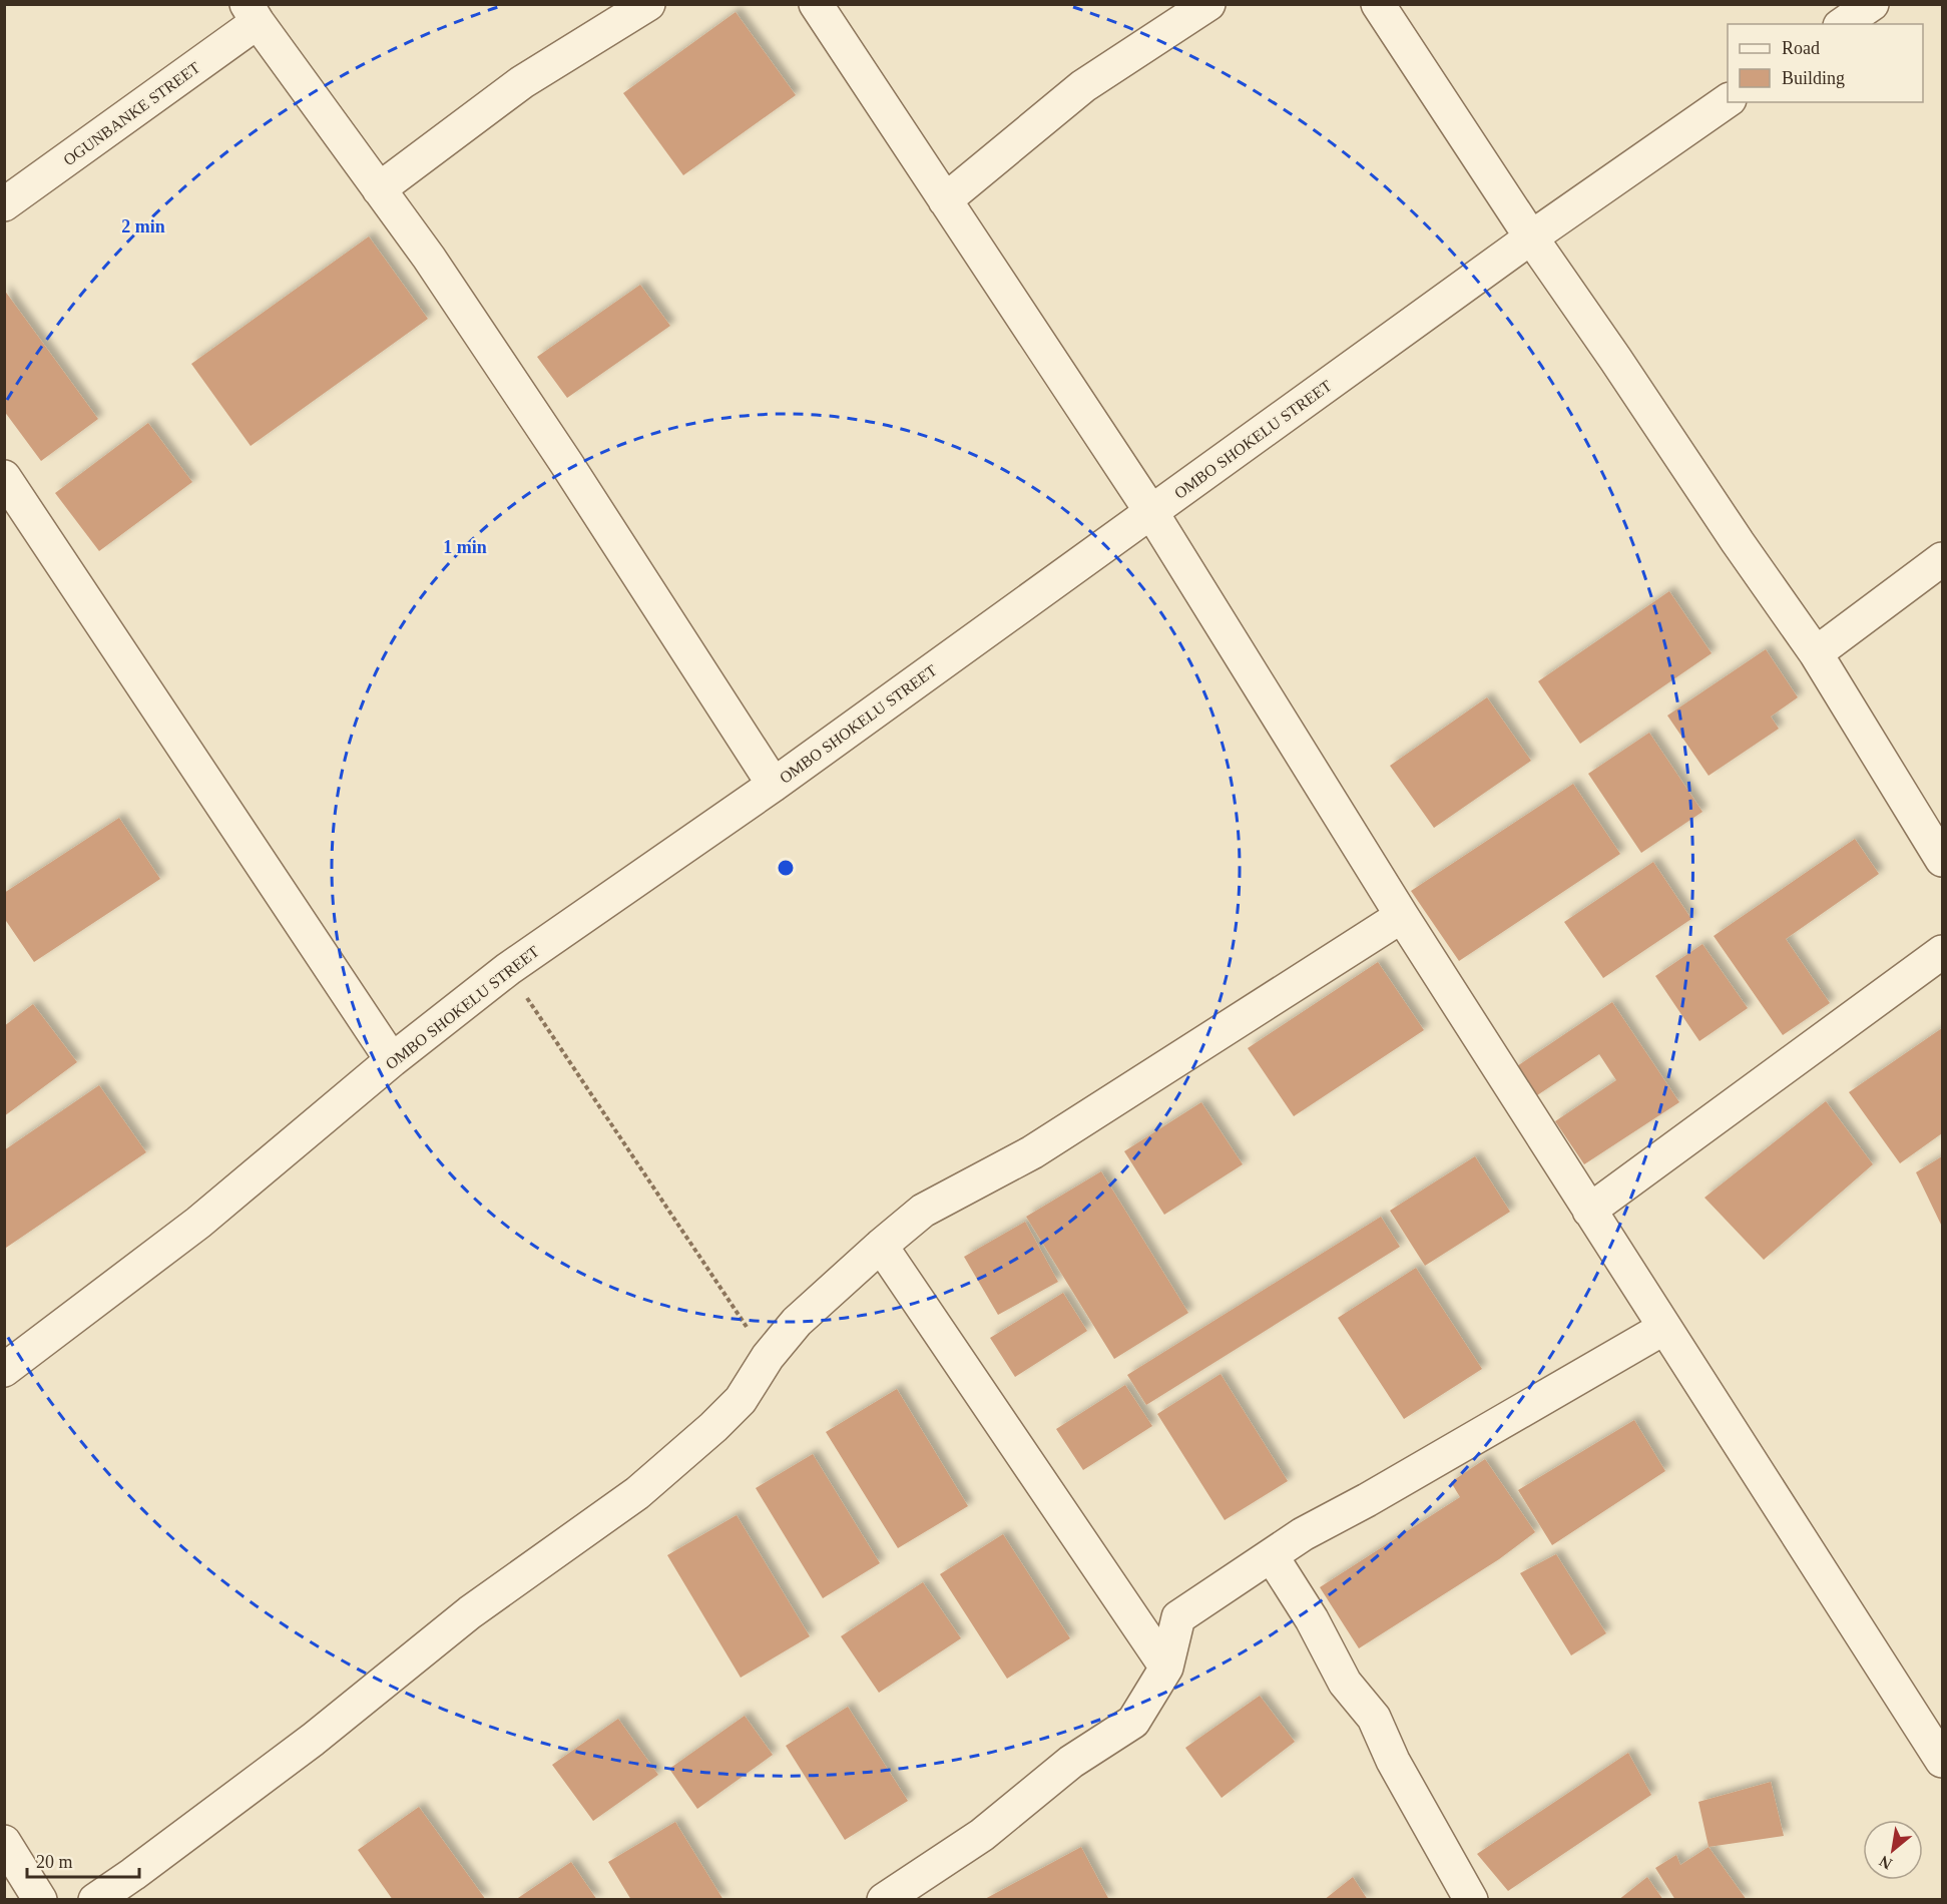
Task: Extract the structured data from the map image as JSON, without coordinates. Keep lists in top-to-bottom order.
{
  "streets": {
    "street": ["OGUNBANKE STREET", "OMBO SHOKELU STREET"]
  },
  "legend": ["Road", "Building"],
  "scale_bar": "20 m",
  "north": "bottom left",
  "rings": ["2 min", "1 min"]
}
